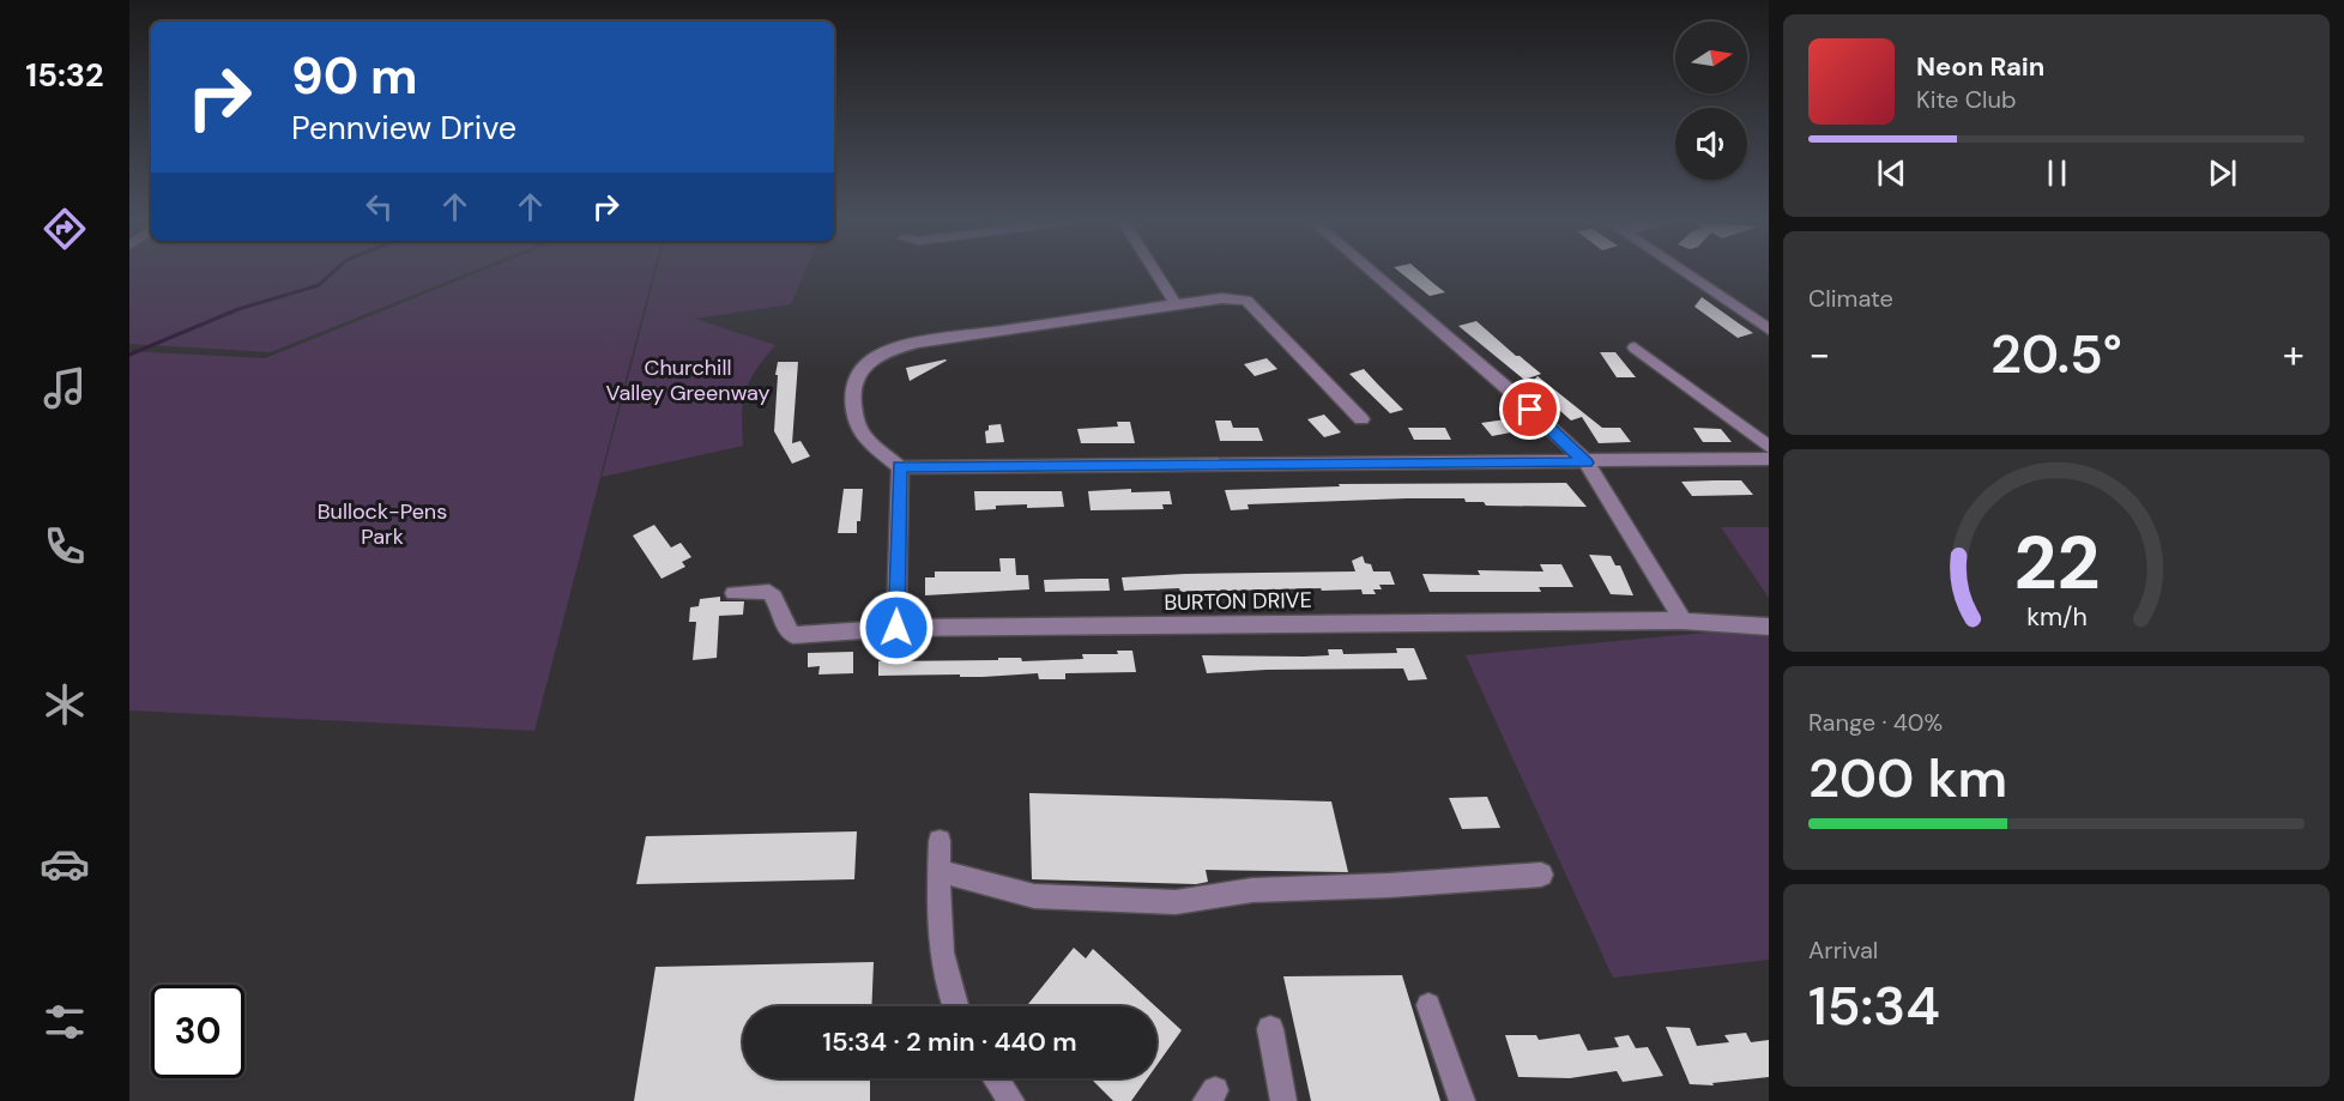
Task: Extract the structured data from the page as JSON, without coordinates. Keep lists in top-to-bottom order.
{
  "streets": {
    "street": ["BURTON DRIVE"]
  },
  "parks": ["Churchill Valley Greenway", "Bullock-Pens Park"],
  "north": "right",
  "page": {
    "tabs": "15:32",
    "turn": ["90 m", "Pennview Drive"],
    "song": ["Neon Rain", "Kite Club"],
    "tile": [
      "Climate",
      ["Range · 40%", "200 km"],
      ["Arrival", "15:34"]
    ],
    "heat": ["−", "20.5°", "+"],
    "limit": "30",
    "trip": "15:34 · 2 min · 440 m",
    "gauge": ["22", "km/h"]
  }
}
